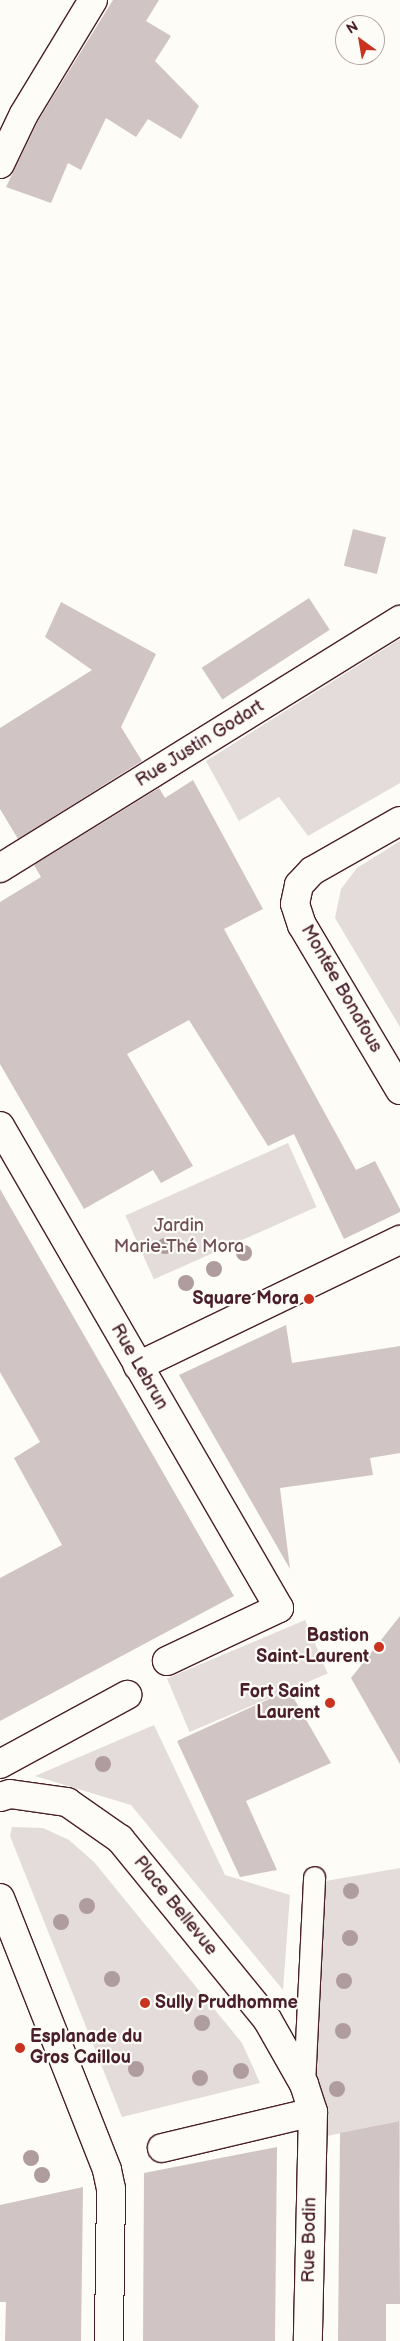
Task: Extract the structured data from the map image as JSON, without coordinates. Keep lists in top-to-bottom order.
{
  "streets": {
    "street": [
      "Rue Justin Godart",
      "Montée Bonafous",
      "Rue Lebrun",
      "Place Bellevue",
      "Rue Bodin"
    ]
  },
  "crossings": [
    ["Place Bellevue", "Rue Bodin"]
  ],
  "parks": ["Jardin Marie-Thé Mora"],
  "places": [
    "Square Mora",
    "Bastion Saint-Laurent",
    "Fort Saint Laurent",
    "Sully Prudhomme",
    "Esplanade du Gros Caillou"
  ],
  "north": "top left"
}
